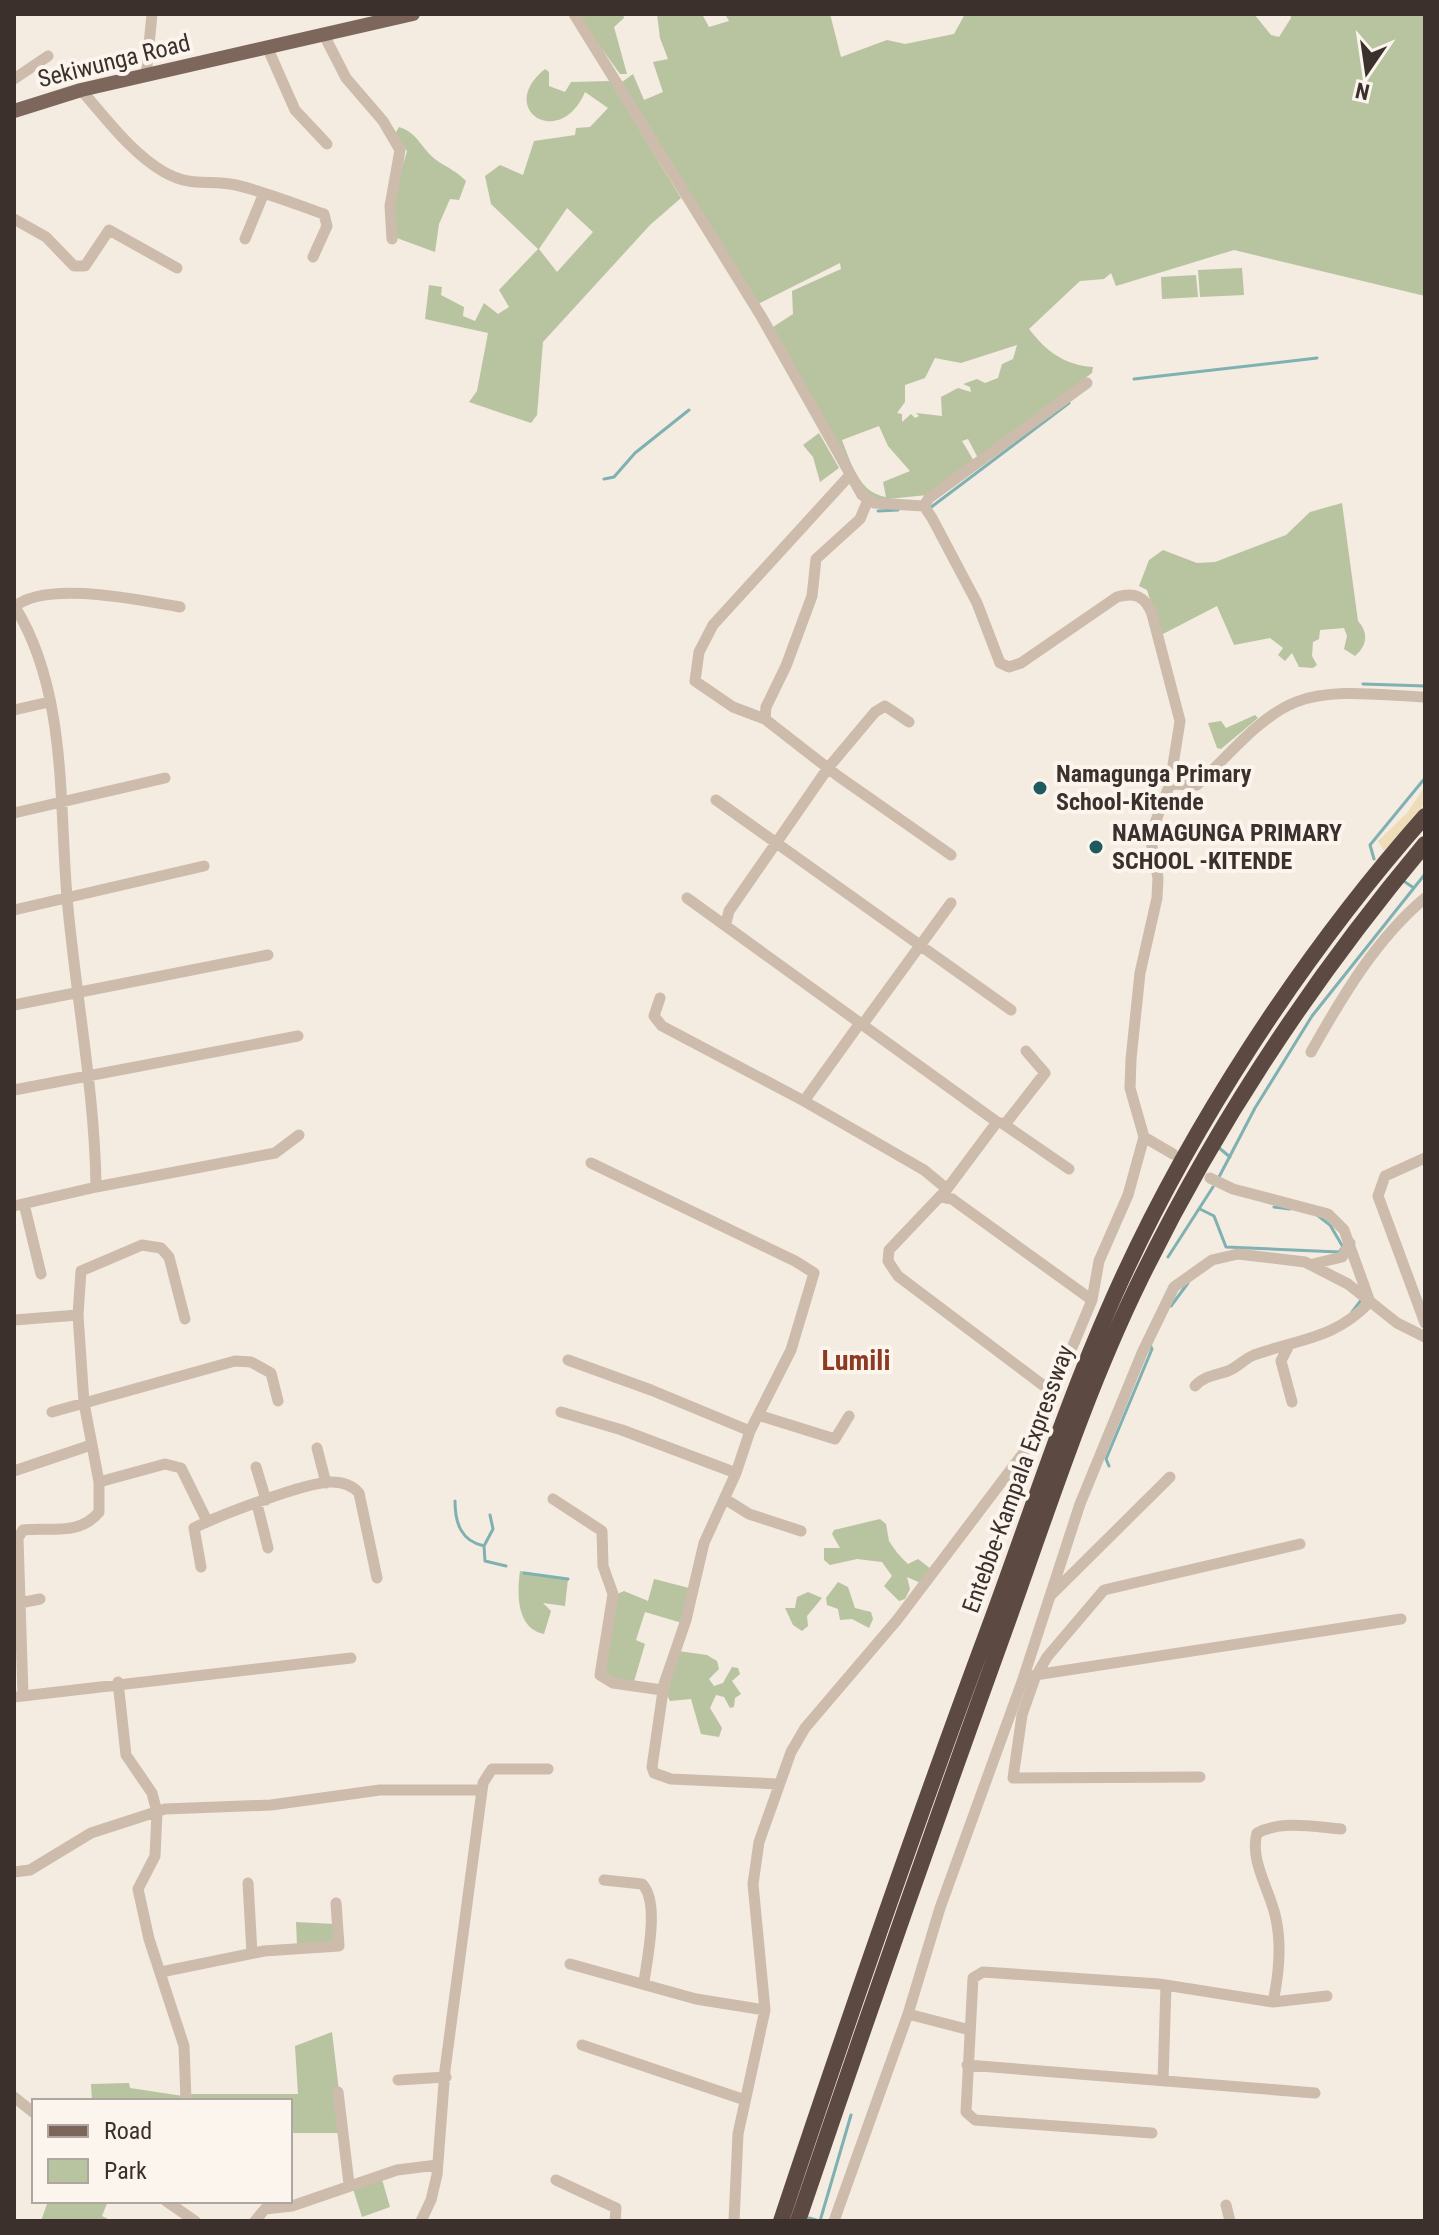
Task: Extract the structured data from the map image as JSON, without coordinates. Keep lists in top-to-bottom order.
{
  "streets": {
    "highway": ["Entebbe-Kampala Expressway"],
    "main road": ["Sekiwunga Road"]
  },
  "districts": ["Lumili"],
  "places": ["Namagunga Primary School-Kitende", "NAMAGUNGA PRIMARY SCHOOL -KITENDE"],
  "legend": ["Road", "Park"],
  "north": "bottom"
}
